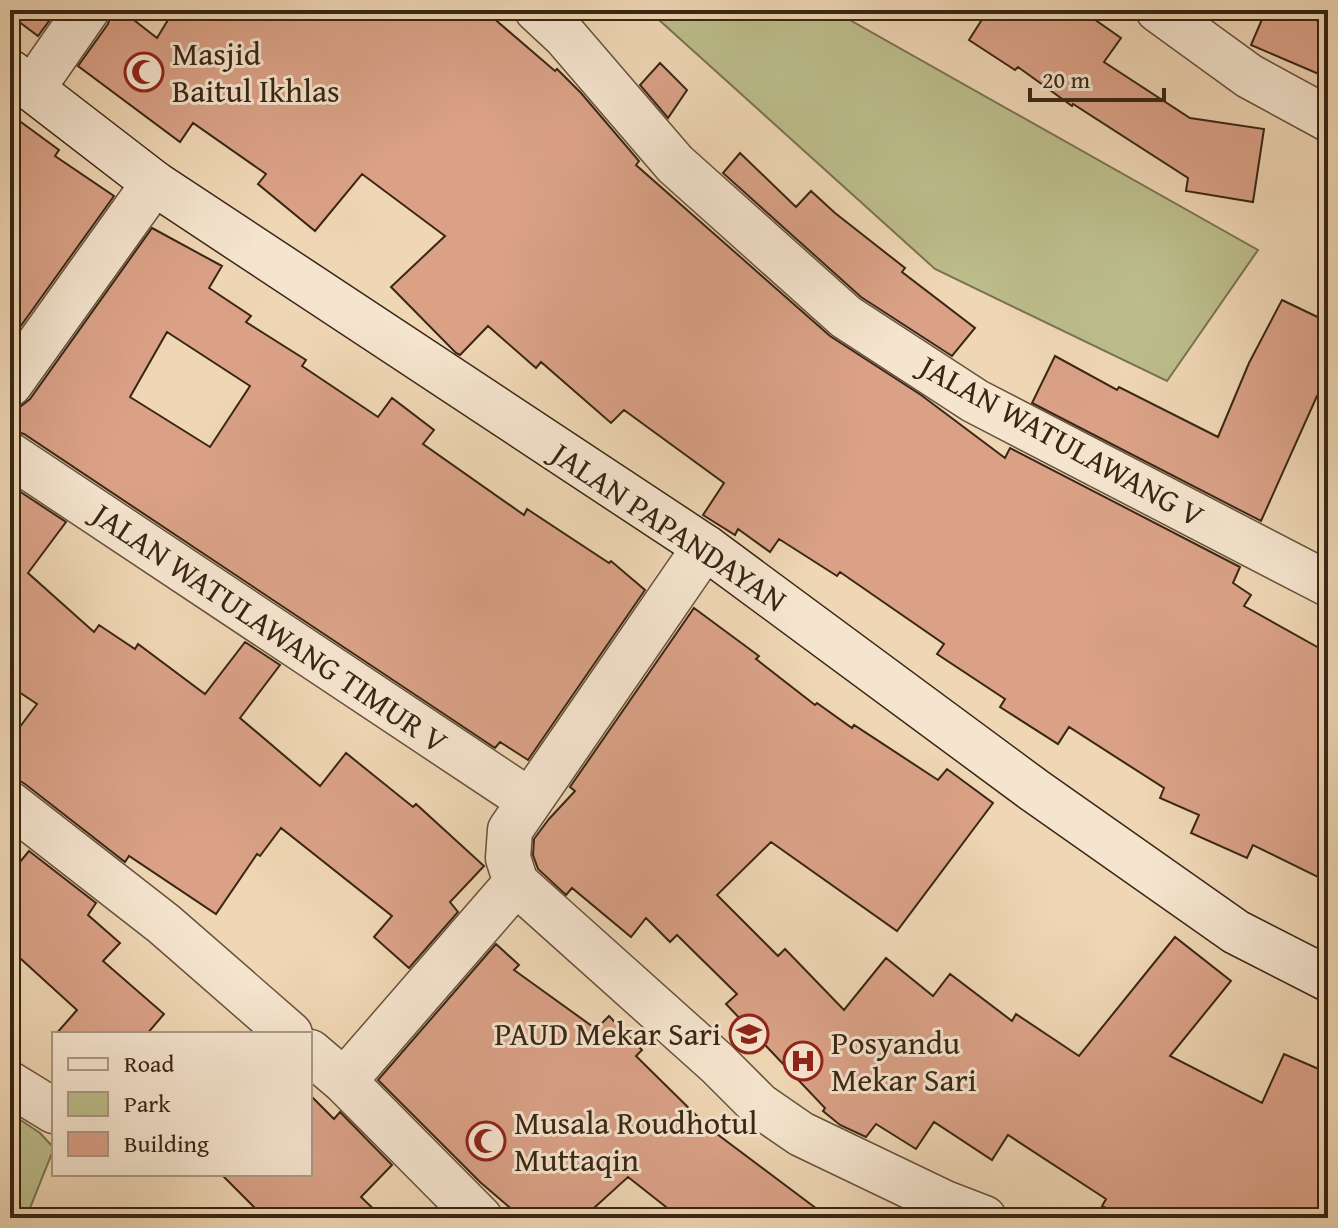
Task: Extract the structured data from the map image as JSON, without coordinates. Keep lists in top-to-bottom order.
{
  "streets": {
    "street": ["JALAN WATULAWANG V", "JALAN PAPANDAYAN", "JALAN WATULAWANG TIMUR V"]
  },
  "places": {
    "mosque": ["Masjid Baitul Ikhlas", "Musala Roudhotul Muttaqin"],
    "school or university": ["PAUD Mekar Sari"],
    "hospital": ["Posyandu Mekar Sari"]
  },
  "legend": ["Road", "Park", "Building"],
  "scale_bar": "20 m"
}
